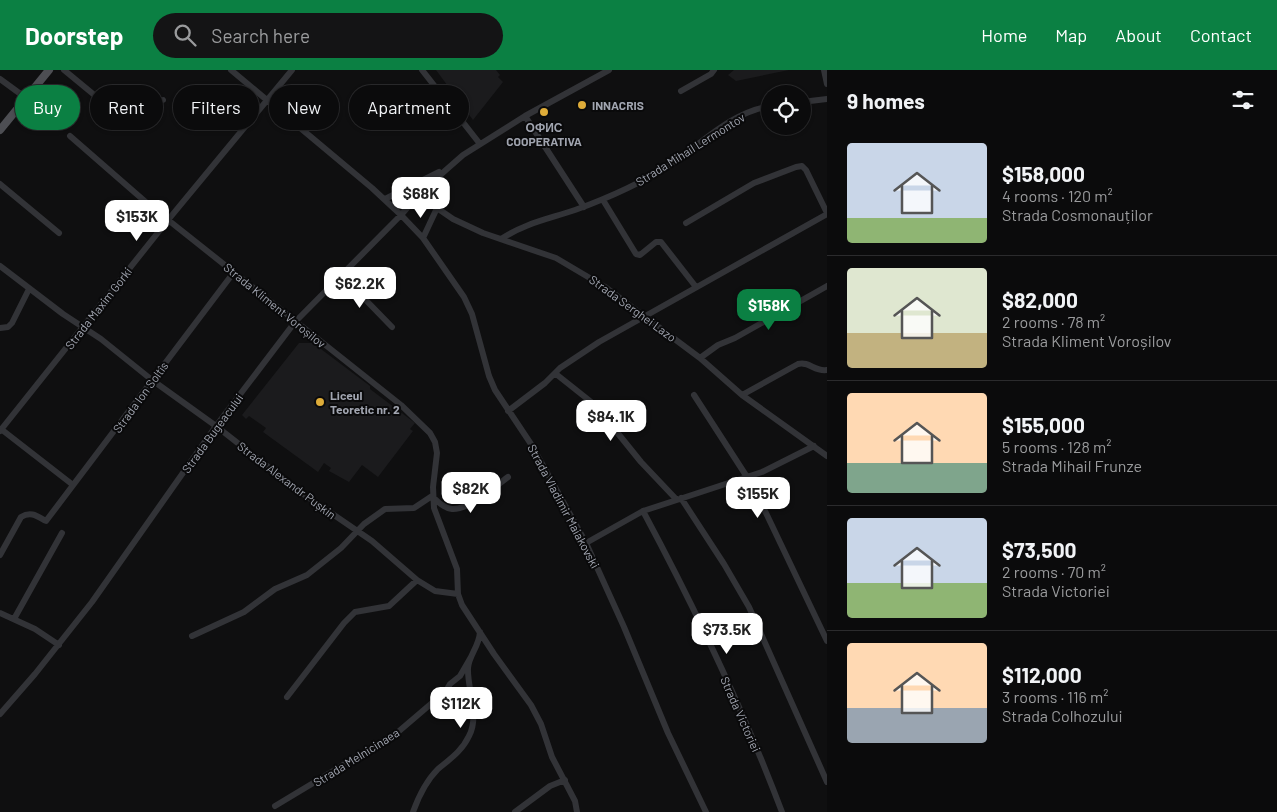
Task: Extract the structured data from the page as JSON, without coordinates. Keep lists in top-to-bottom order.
{
  "streets": {
    "street": [
      "Strada Mihail Lermontov",
      "Strada Kliment Voroșilov",
      "Strada Maxim Gorki",
      "Strada Serghei Lazo",
      "Strada Ion Soltîs",
      "Strada Bugeacului",
      "Strada Alexandr Pușkin",
      "Strada Vladimir Maiakovski",
      "Strada Victoriei",
      "Strada Melnicinaea"
    ]
  },
  "crossings": [
    ["Strada Mihail Lermontov", "Strada Serghei Lazo"],
    ["Strada Kliment Voroșilov", "Strada Maxim Gorki"],
    ["Strada Kliment Voroșilov", "Strada Ion Soltîs"],
    ["Strada Kliment Voroșilov", "Strada Bugeacului"],
    ["Strada Kliment Voroșilov", "Strada Alexandr Pușkin"],
    ["Strada Maxim Gorki", "Strada Alexandr Pușkin"],
    ["Strada Maxim Gorki", "Strada Vladimir Maiakovski"],
    ["Strada Serghei Lazo", "Strada Bugeacului"],
    ["Strada Ion Soltîs", "Strada Alexandr Pușkin"],
    ["Strada Bugeacului", "Strada Alexandr Pușkin"],
    ["Strada Bugeacului", "Strada Vladimir Maiakovski"]
  ],
  "places": ["INNACRIS", "ОФИС COOPERATIVA", "Liceul Teoretic nr. 2"],
  "page": {
    "header": "Doorstep",
    "search": "Search here",
    "nav": [
      "Home",
      "Map",
      "About",
      "Contact"
    ],
    "heading": "9 homes",
    "chip": [
      "Buy",
      "Rent",
      "Filters",
      "New",
      "Apartment"
    ],
    "list": [
      {
        "name": "$158,000",
        "note": "4 rooms · 120 m² · Strada Cosmonauților"
      },
      {
        "name": "$82,000",
        "note": "2 rooms · 78 m² · Strada Kliment Voroșilov"
      },
      {
        "name": "$155,000",
        "note": "5 rooms · 128 m² · Strada Mihail Frunze"
      },
      {
        "name": "$73,500",
        "note": "2 rooms · 70 m² · Strada Victoriei"
      },
      {
        "name": "$112,000",
        "note": "3 rooms · 116 m² · Strada Colhozului"
      }
    ],
    "price": [
      "$68K",
      "$153K",
      "$62.2K",
      "$158K",
      "$84.1K",
      "$82K",
      "$155K",
      "$73.5K",
      "$112K"
    ]
  }
}
